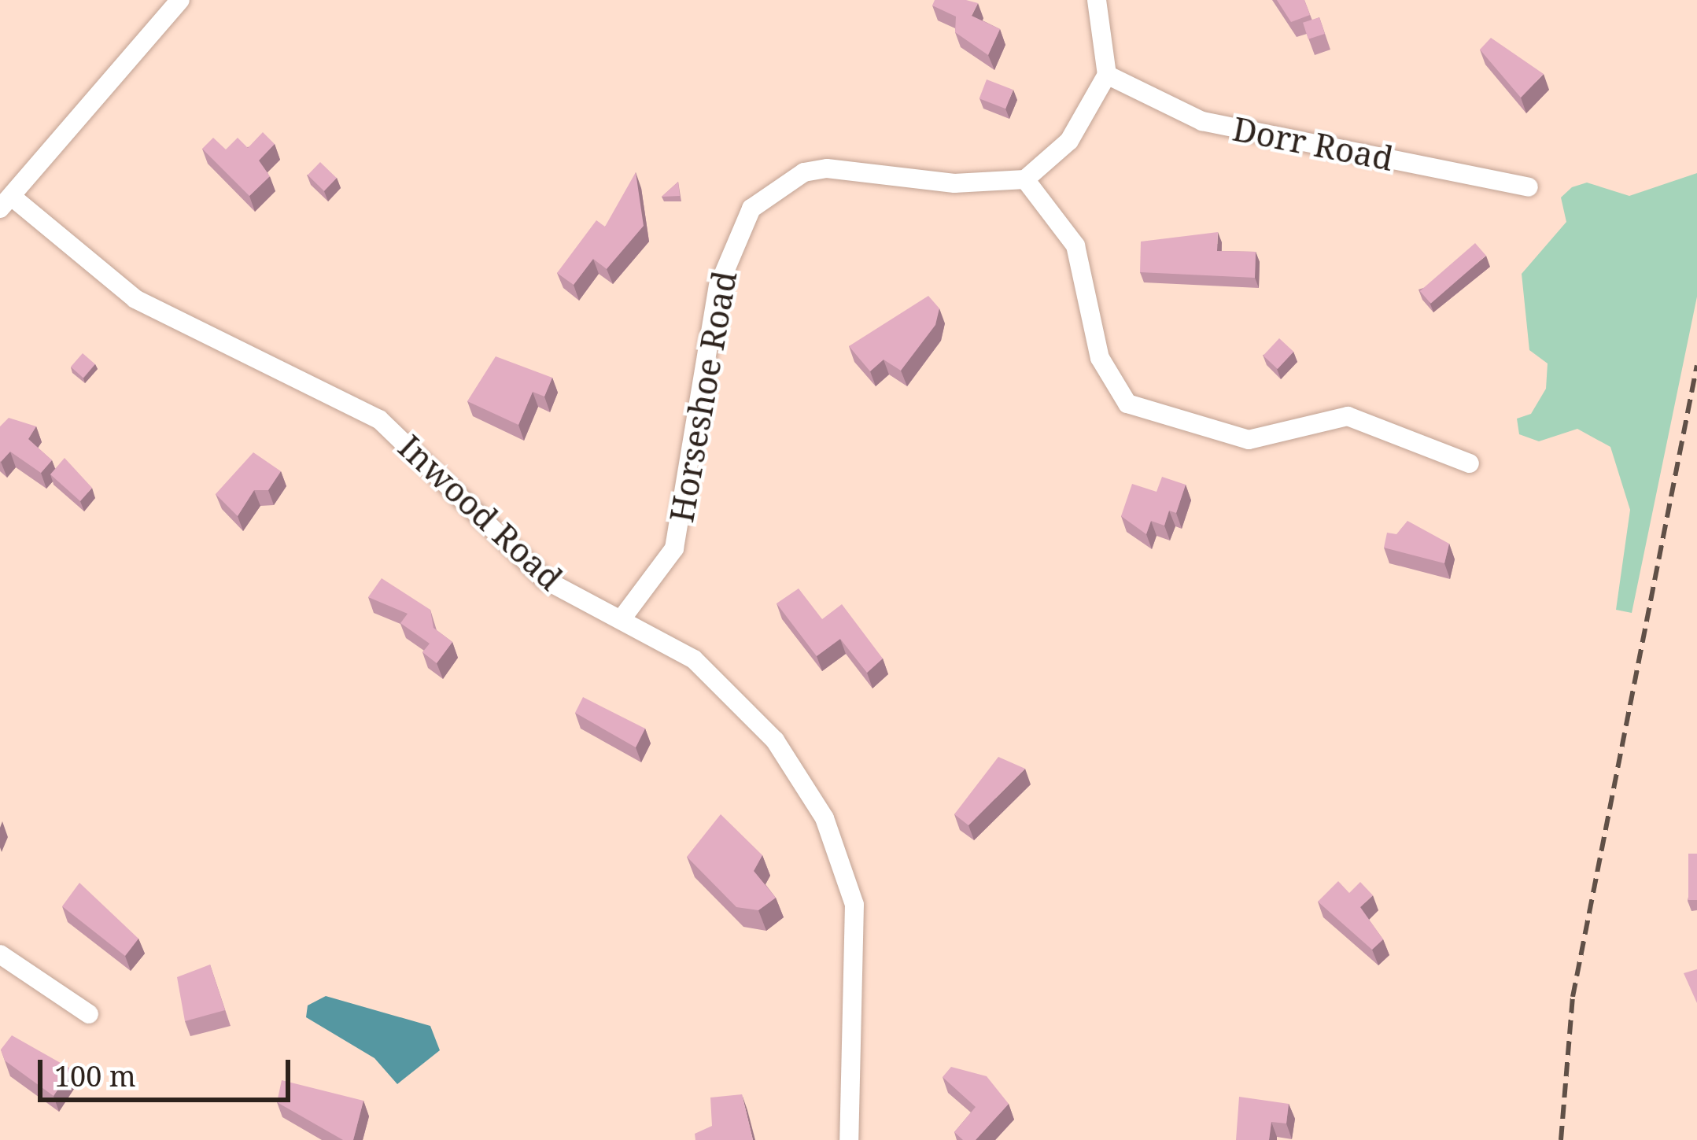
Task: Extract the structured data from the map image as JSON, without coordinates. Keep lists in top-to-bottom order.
{
  "streets": {
    "street": ["Dorr Road", "Horseshoe Road", "Inwood Road"]
  },
  "crossings": [
    ["Horseshoe Road", "Inwood Road"]
  ],
  "scale_bar": "100 m"
}
